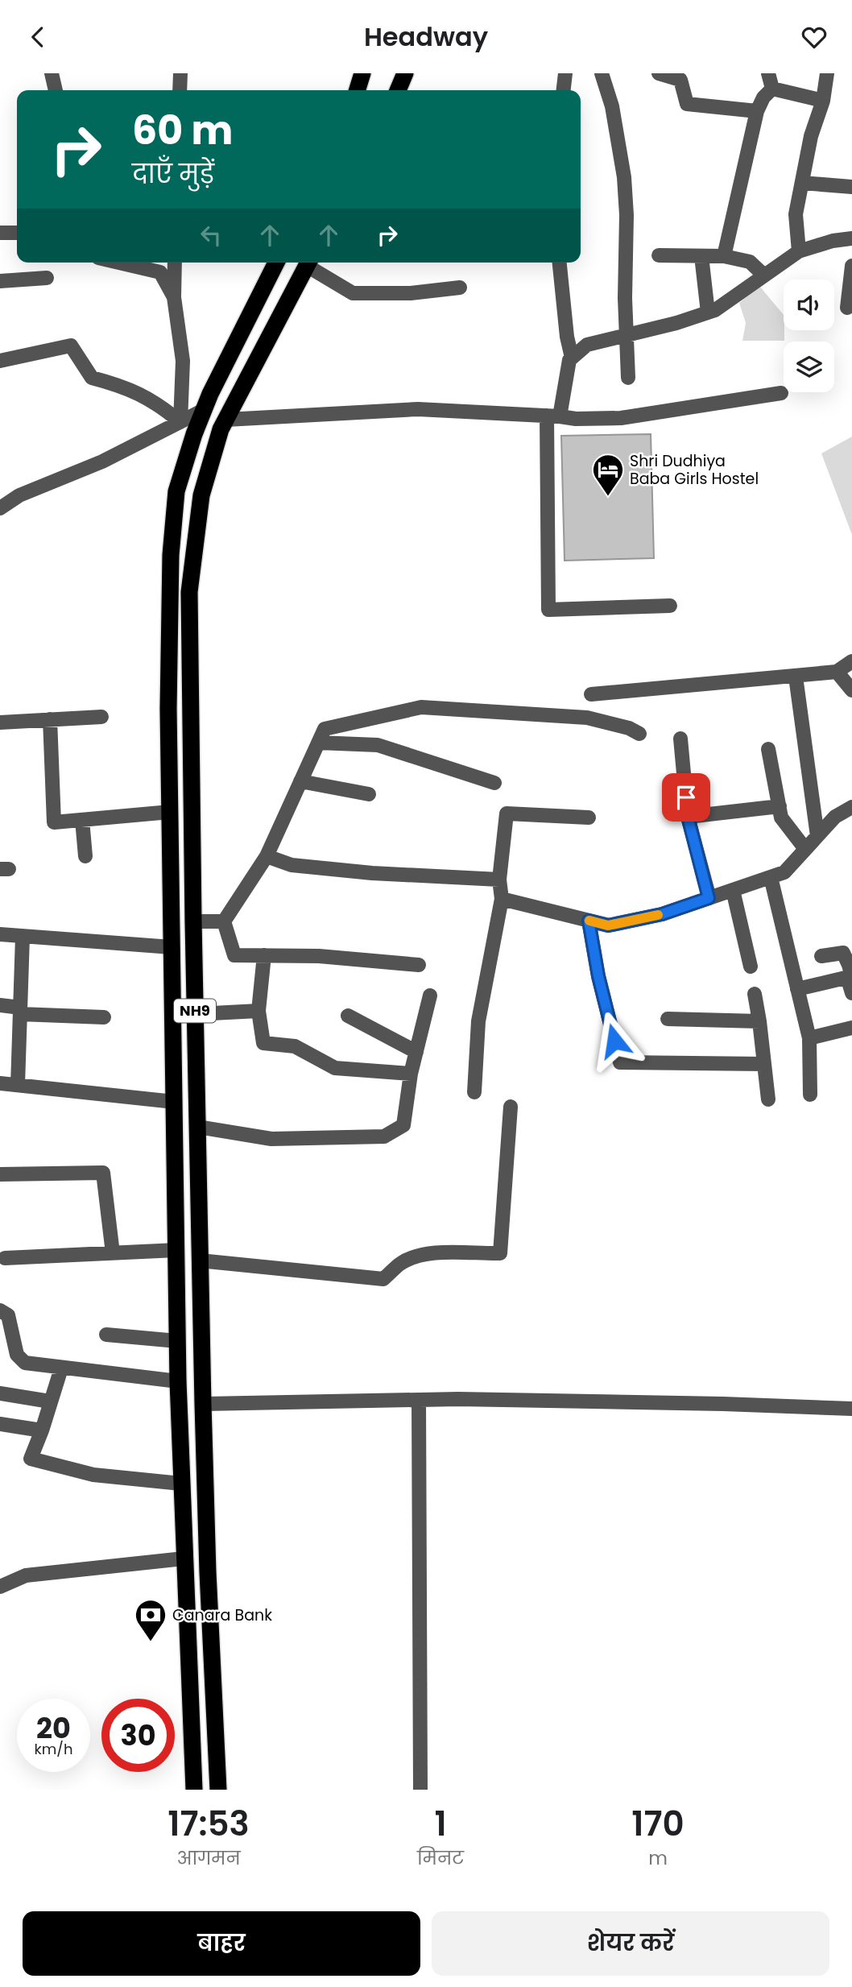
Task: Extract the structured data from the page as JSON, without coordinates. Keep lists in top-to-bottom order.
{
  "streets": {
    "highway": ["NH9"]
  },
  "places": {
    "hotel": ["Shri Dudhiya Baba Girls Hostel"],
    "bank": ["Canara Bank"]
  },
  "page": {
    "header": "Headway",
    "turn": ["60 m", "दाएँ मुड़ें"],
    "speed": "20 km/h",
    "limit": "30",
    "eta": [
      "17:53",
      "आगमन",
      "1",
      "मिनट",
      "170",
      "m"
    ],
    "buttons": ["बाहर", "शेयर करें"]
  }
}
